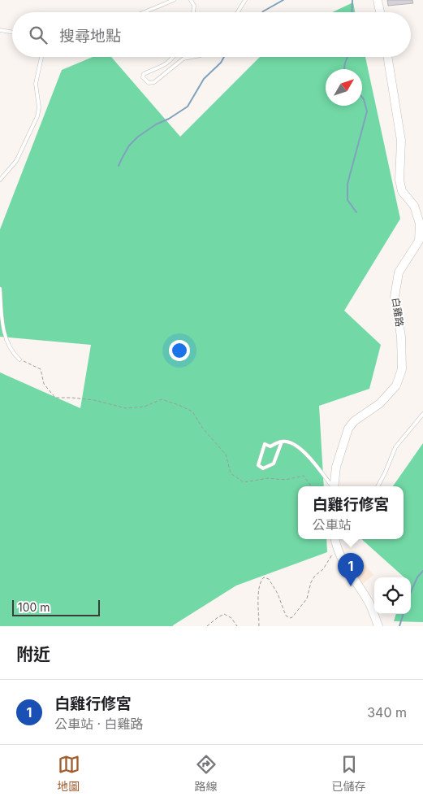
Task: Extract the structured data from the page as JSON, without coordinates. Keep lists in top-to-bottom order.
{
  "streets": {
    "street": ["白雞路"]
  },
  "scale_bar": "100 m",
  "north": "top right",
  "page": {
    "search": "搜尋地點",
    "popup": ["白雞行修宮", "公車站"],
    "pins": "1",
    "scale": "100 m",
    "heading": "附近",
    "list": [
      {
        "mark": "1",
        "name": "白雞行修宮",
        "note": "公車站 · 白雞路",
        "value": "340 m"
      }
    ],
    "nav": ["地圖", "路線", "已儲存"]
  }
}
